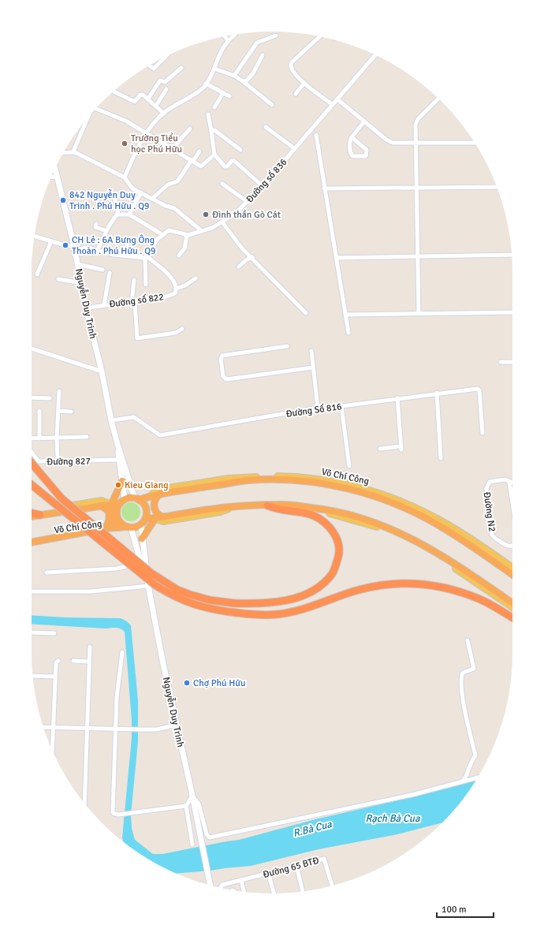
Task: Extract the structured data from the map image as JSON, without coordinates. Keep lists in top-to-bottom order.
{
  "streets": {
    "highway": ["Võ Chí Công"],
    "main road": ["Nguyễn Duy Trinh"],
    "street": [
      "Đường số 836",
      "Đường số 822",
      "Đường Số 816",
      "Đường 827",
      "Đường N2",
      "Đường 65 BTĐ"
    ]
  },
  "crossings": [
    ["Đường số 822", "Nguyễn Duy Trinh"],
    ["Nguyễn Duy Trinh", "Đường Số 816"],
    ["Nguyễn Duy Trinh", "Đường 827"],
    ["Nguyễn Duy Trinh", "Võ Chí Công"]
  ],
  "water": ["Rạch Bà Cua", "R.Bà Cua"],
  "places": [
    "Trường Tiểu học Phú Hữu",
    "842 Nguyễn Duy Trinh . Phú Hữu . Q9",
    "Đình thần Gò Cát",
    "CH Lẻ : 6A Bưng Ông Thoàn . Phú Hữu . Q9",
    "Kieu Giang",
    "Chợ Phú Hữu"
  ],
  "scale_bar": "100 m"
}
